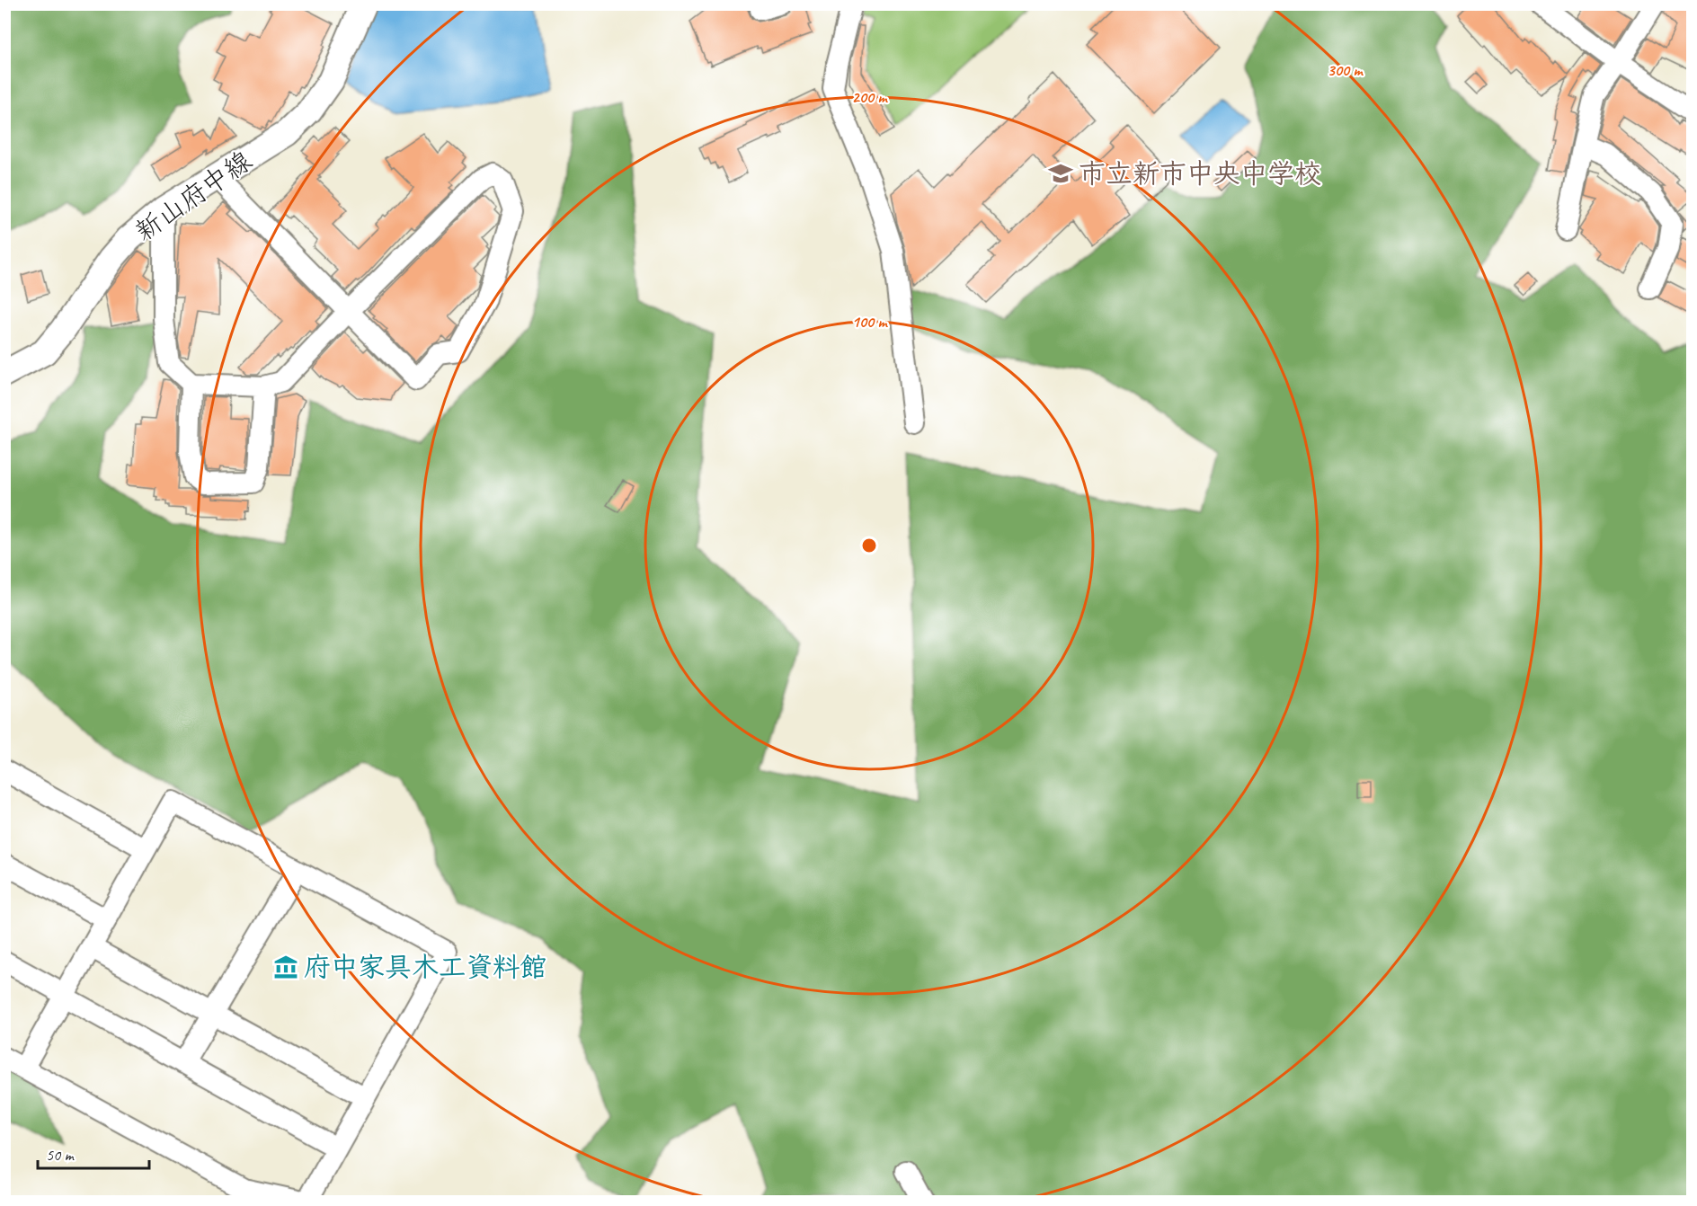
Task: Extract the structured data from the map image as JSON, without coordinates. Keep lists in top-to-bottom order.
{
  "streets": {
    "main road": ["新山府中線"]
  },
  "places": {
    "school or university": ["市立新市中央中学校"],
    "museum": ["府中家具木工資料館"]
  },
  "scale_bar": "50 m",
  "rings": ["300 m", "200 m", "100 m"]
}
